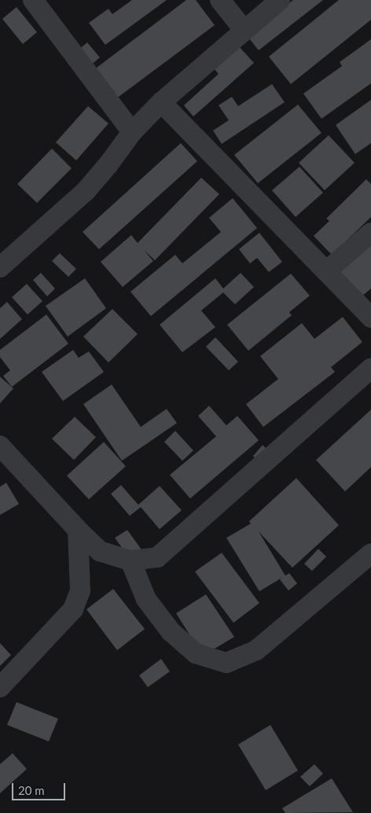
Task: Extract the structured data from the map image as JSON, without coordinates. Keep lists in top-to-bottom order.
{
  "scale_bar": "20 m"
}
